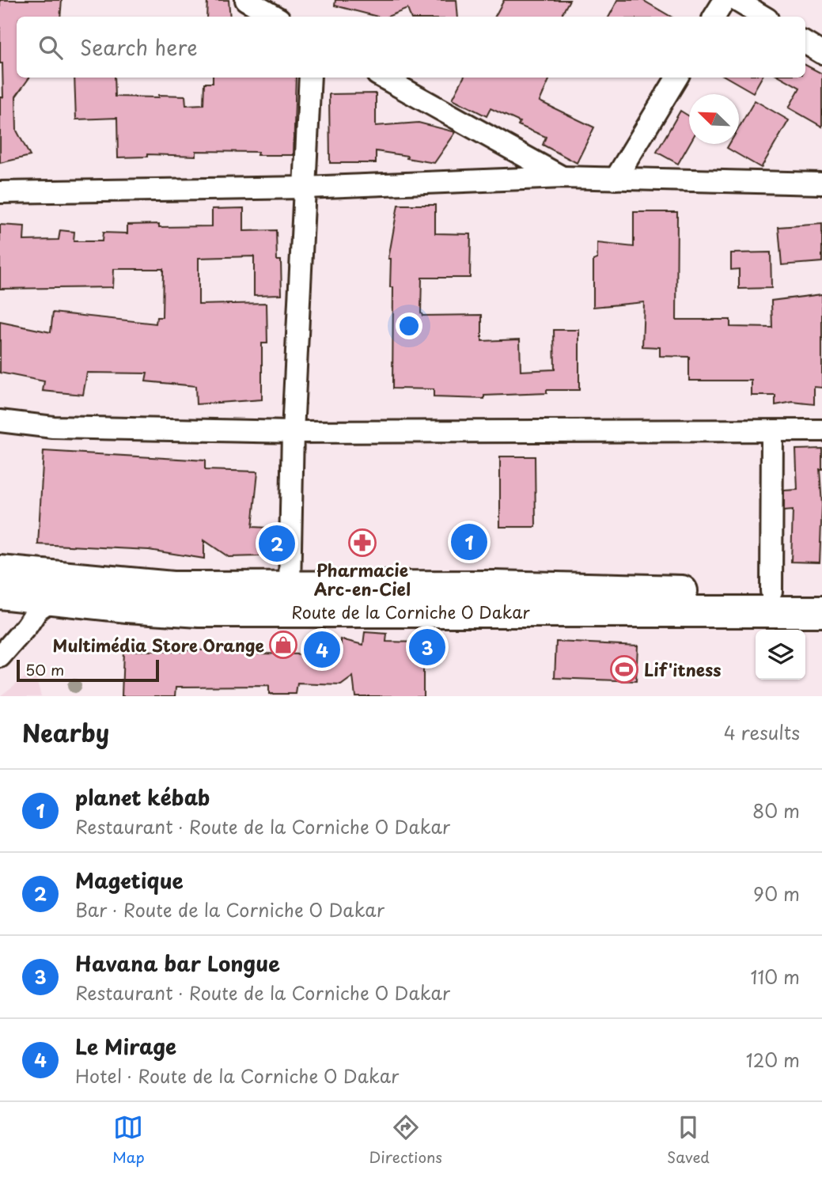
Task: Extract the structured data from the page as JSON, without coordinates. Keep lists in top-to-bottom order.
{
  "streets": {
    "highway": ["Route de la Corniche O Dakar"]
  },
  "places": {
    "pharmacy": ["Pharmacie Arc-en-Ciel"],
    "shop": ["Multimédia Store Orange"],
    "sports": ["Lif'itness"]
  },
  "scale_bar": "50 m",
  "north": "top left",
  "page": {
    "search": "Search here",
    "pins": [
      "1",
      "2",
      "3",
      "4"
    ],
    "scale": "50 m",
    "heading": ["Nearby", "4 results"],
    "list": [
      {
        "mark": "1",
        "name": "planet kébab",
        "note": "Restaurant · Route de la Corniche O Dakar",
        "value": "80 m"
      },
      {
        "mark": "2",
        "name": "Magetique",
        "note": "Bar · Route de la Corniche O Dakar",
        "value": "90 m"
      },
      {
        "mark": "3",
        "name": "Havana bar Longue",
        "note": "Restaurant · Route de la Corniche O Dakar",
        "value": "110 m"
      },
      {
        "mark": "4",
        "name": "Le Mirage",
        "note": "Hotel · Route de la Corniche O Dakar",
        "value": "120 m"
      }
    ],
    "nav": ["Map", "Directions", "Saved"]
  }
}
